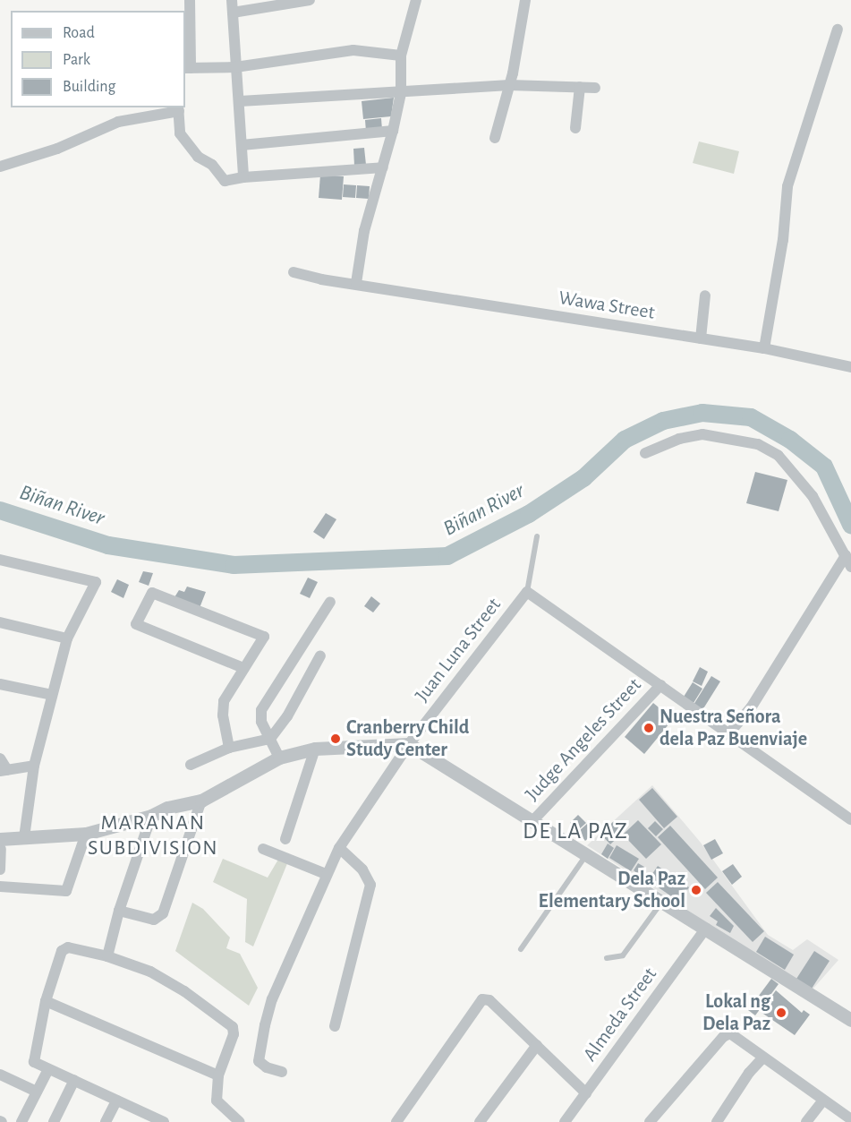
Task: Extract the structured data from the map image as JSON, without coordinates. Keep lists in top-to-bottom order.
{
  "streets": {
    "street": [
      "Wawa Street",
      "Juan Luna Street",
      "Judge Angeles Street",
      "Almeda Street"
    ]
  },
  "crossings": [
    ["Juan Luna Street", "Judge Angeles Street"]
  ],
  "districts": ["MARANAN SUBDIVISION", "DE LA PAZ"],
  "water": ["Biñan River"],
  "places": [
    "Nuestra Señora dela Paz Buenviaje",
    "Cranberry Child Study Center",
    "Dela Paz Elementary School",
    "Lokal ng Dela Paz"
  ],
  "legend": ["Road", "Park", "Building"]
}
